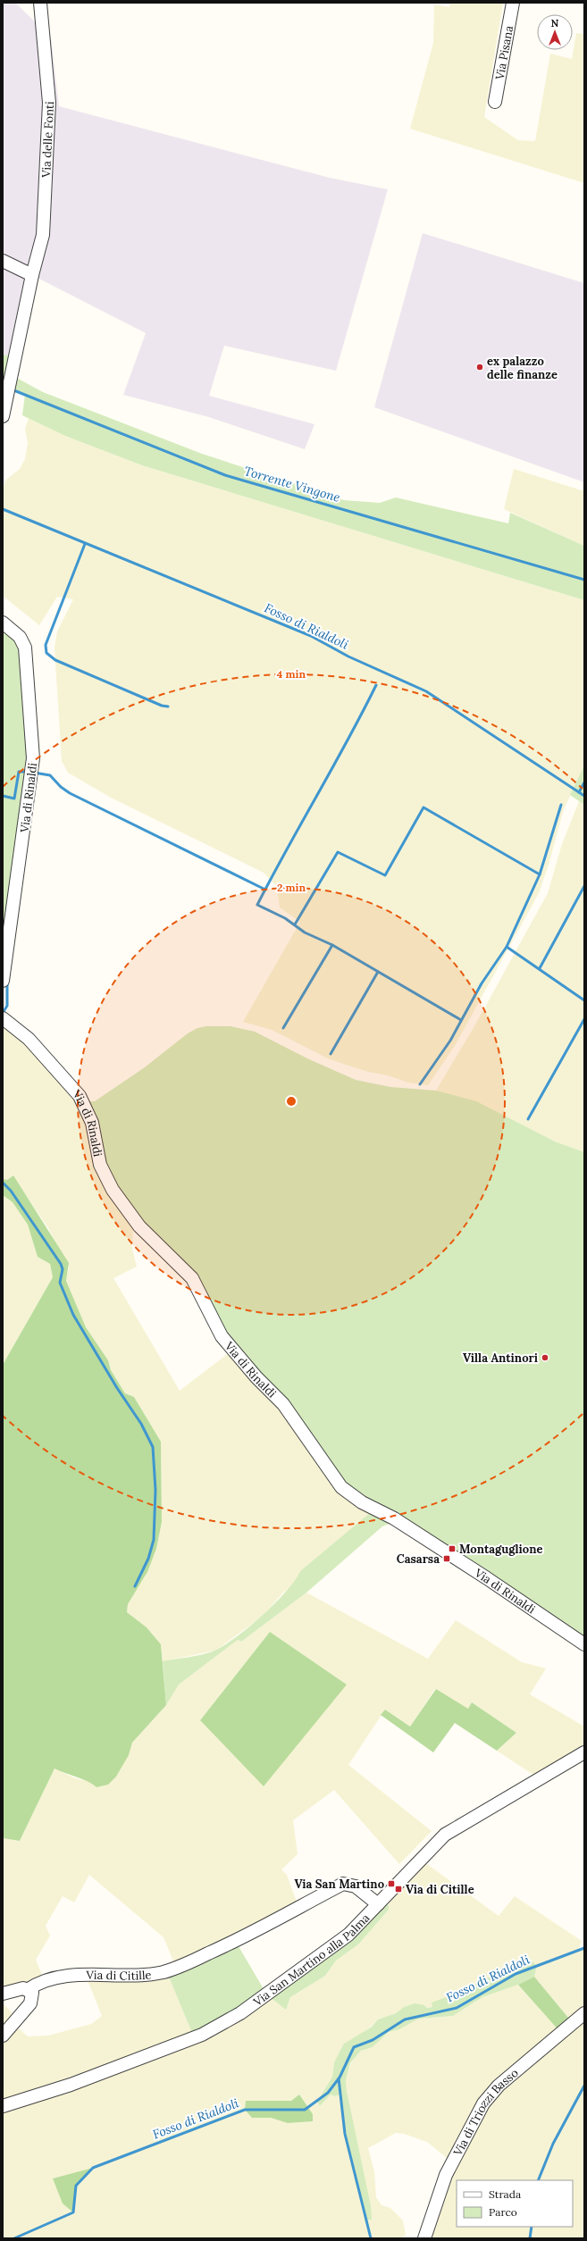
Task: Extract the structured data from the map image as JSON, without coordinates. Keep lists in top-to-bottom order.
{
  "streets": {
    "street": [
      "Via Pisana",
      "Via delle Fonti",
      "Via di Rinaldi",
      "Via San Martino alla Palma",
      "Via di Citille",
      "Via di Triozzi Basso"
    ]
  },
  "crossings": [
    ["Via San Martino alla Palma", "Via di Citille"]
  ],
  "water": ["Torrente Vingone", "Fosso di Rialdoli"],
  "places": {
    "other": ["ex palazzo delle finanze", "Villa Antinori"],
    "transit": [
      "Montaguglione",
      "Casarsa",
      "Via San Martino",
      "Via di Citille"
    ]
  },
  "legend": ["Strada", "Parco"],
  "north": "top",
  "rings": ["4 min", "2 min"]
}
